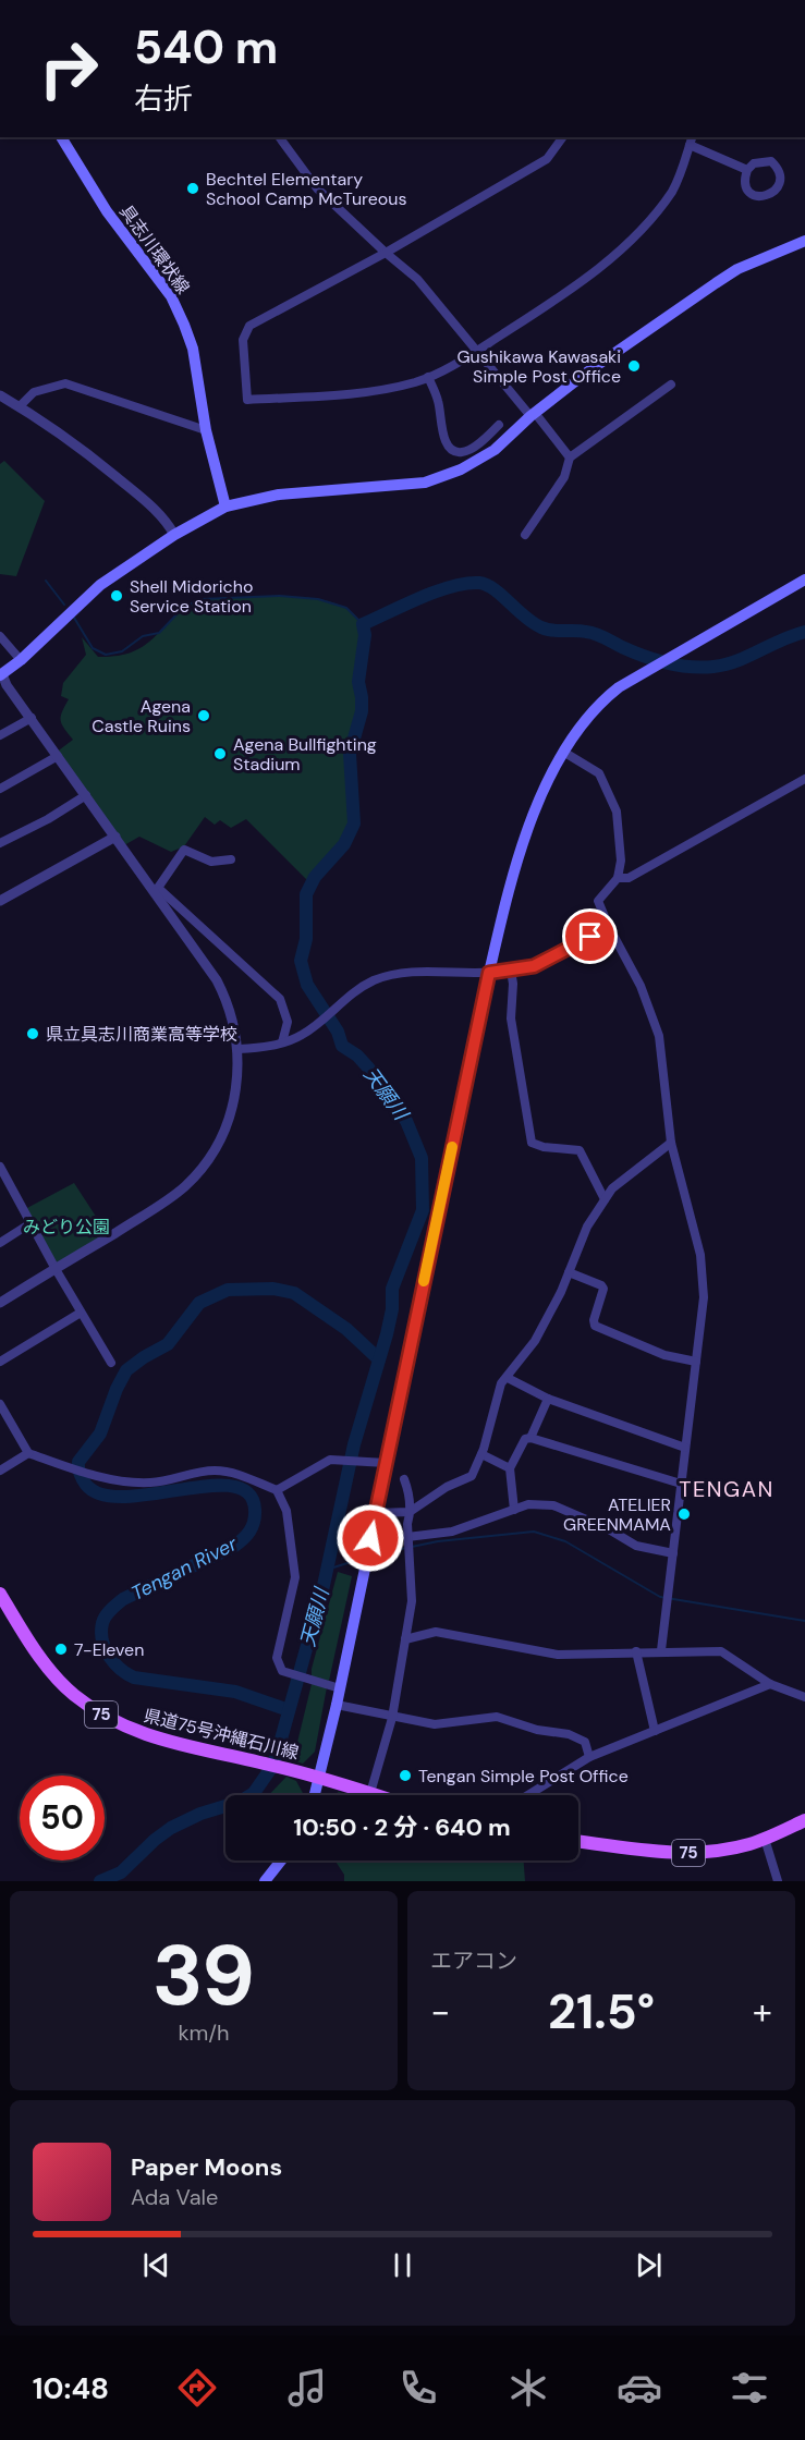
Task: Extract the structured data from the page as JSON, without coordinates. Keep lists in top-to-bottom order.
{
  "streets": {
    "main road": ["具志川環状線", "75", "県道75号沖縄石川線"]
  },
  "districts": ["TENGAN"],
  "water": ["天願川", "Tengan River"],
  "parks": ["みどり公園"],
  "places": [
    "Bechtel Elementary School Camp McTureous",
    "Gushikawa Kawasaki Simple Post Office",
    "Shell Midoricho Service Station",
    "Agena Castle Ruins",
    "Agena Bullfighting Stadium",
    "県立具志川商業高等学校",
    "ATELIER GREENMAMA",
    "7-Eleven",
    "Tengan Simple Post Office"
  ],
  "page": {
    "turn": ["540 m", "右折"],
    "limit": "50",
    "trip": "10:50 · 2 分 · 640 m",
    "tile": [
      ["39", "km/h"],
      "エアコン"
    ],
    "heat": ["−", "21.5°", "+"],
    "song": ["Paper Moons", "Ada Vale"],
    "tabs": "10:48"
  }
}
